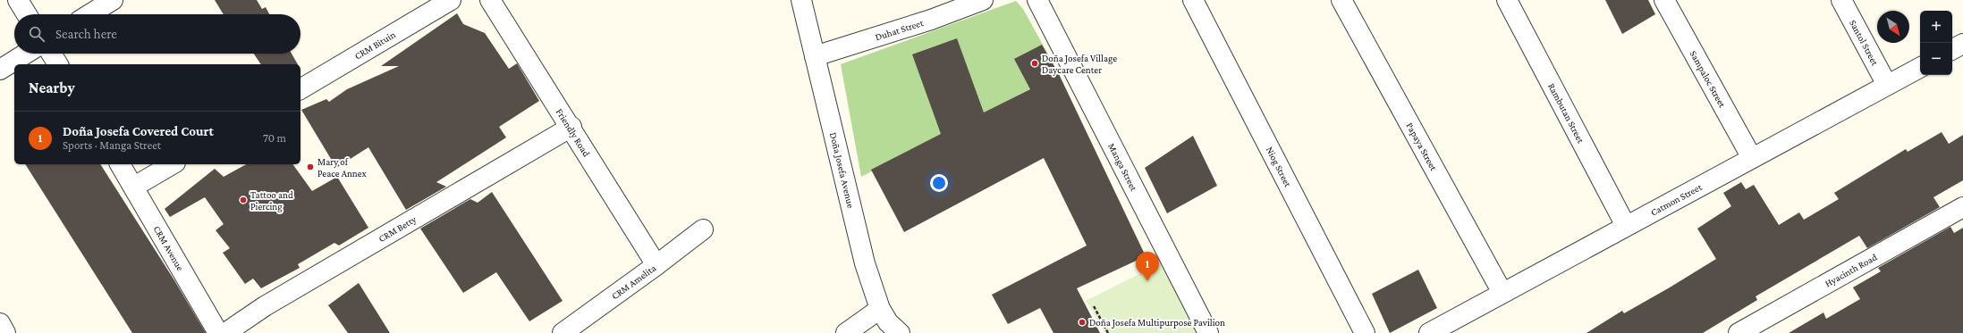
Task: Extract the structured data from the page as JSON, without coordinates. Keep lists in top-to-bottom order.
{
  "streets": {
    "street": [
      "Duhat Street",
      "Santol Street",
      "CRM Bituin",
      "Sampaloc Street",
      "Rambutan Street",
      "Friendly Road",
      "Papaya Street",
      "Niog Street",
      "Manga Street",
      "Doña Josefa Avenue",
      "Catmon Street",
      "CRM Betty",
      "CRM Avenue",
      "Hyacinth Road",
      "CRM Amelita"
    ]
  },
  "crossings": [
    ["Duhat Street", "Doña Josefa Avenue"],
    ["Santol Street", "Catmon Street"],
    ["Sampaloc Street", "Catmon Street"],
    ["Rambutan Street", "Catmon Street"],
    ["Friendly Road", "CRM Betty"],
    ["Friendly Road", "CRM Amelita"],
    ["Papaya Street", "Catmon Street"]
  ],
  "places": [
    "Doña Josefa Village Daycare Center",
    "Mary of Peace Annex",
    "Tattoo and Piercing",
    "Doña Josefa Multipurpose Pavilion"
  ],
  "north": "bottom right",
  "page": {
    "map_buttons": ["+", "−"],
    "search": "Search here",
    "heading": "Nearby",
    "list": [
      {
        "mark": "1",
        "name": "Doña Josefa Covered Court",
        "note": "Sports · Manga Street",
        "value": "70 m"
      }
    ],
    "pins": "1"
  }
}
